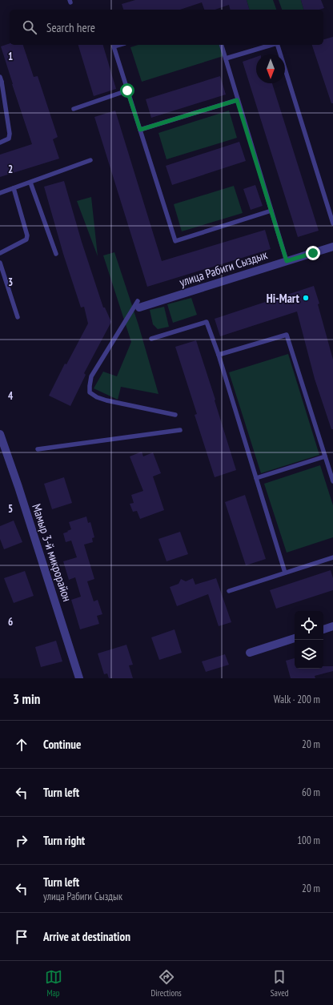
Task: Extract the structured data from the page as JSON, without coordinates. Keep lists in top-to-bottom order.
{
  "streets": {
    "street": ["улица Рабиги Сыздык", "Мамыр 3-й микрорайон"]
  },
  "places": ["Hi-Mart"],
  "north": "bottom",
  "page": {
    "search": "Search here",
    "heading": ["3 min", "Walk · 200 m"],
    "list": [
      ["Continue", "20 m"],
      ["Turn left", "60 m"],
      ["Turn right", "100 m"],
      ["Turn left", "улица Рабиги Сыздык", "20 m"],
      "Arrive at destination"
    ],
    "nav": ["Map", "Directions", "Saved"]
  },
  "grid": {
    "rows": [
      "1",
      "2",
      "3",
      "4",
      "5",
      "6"
    ]
  }
}
